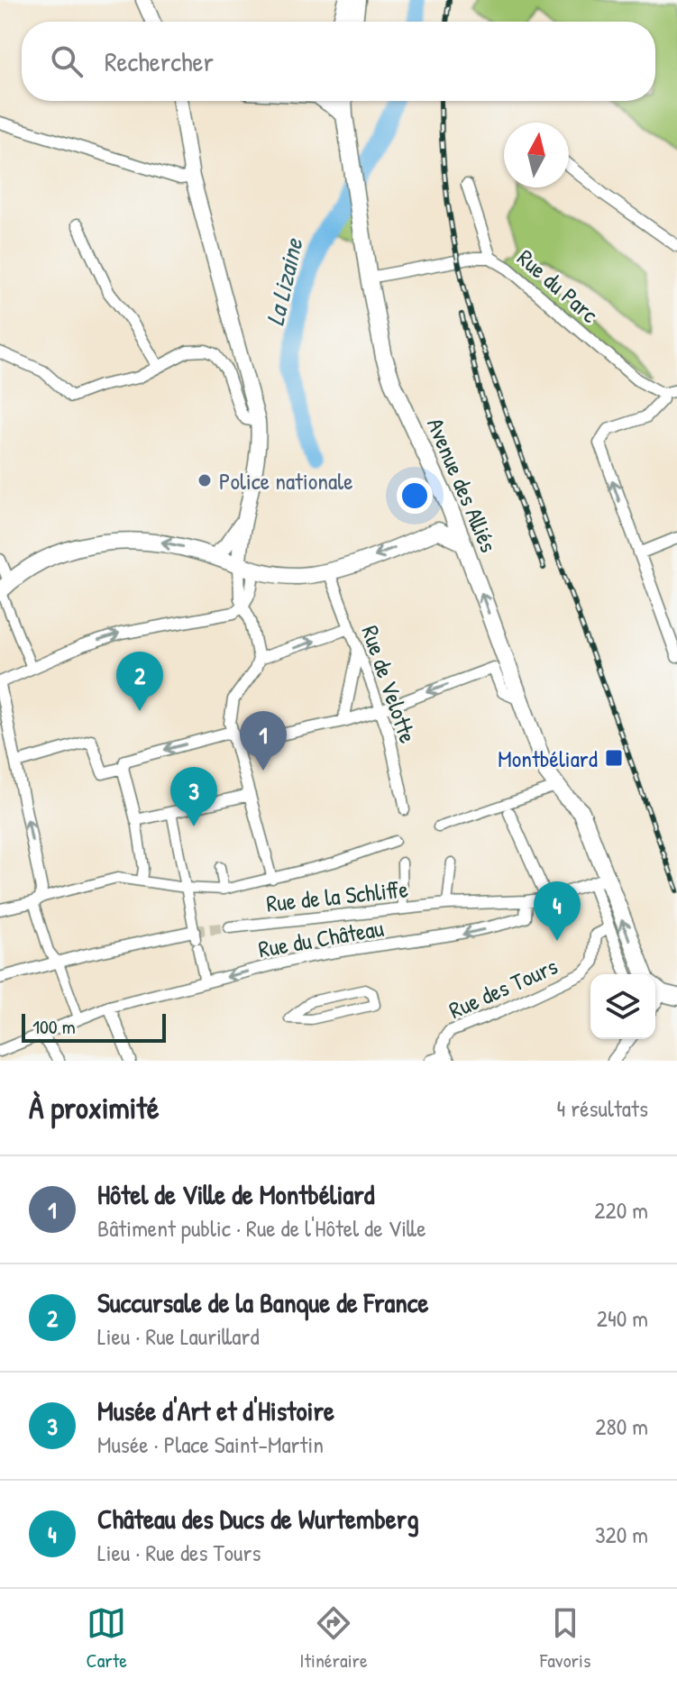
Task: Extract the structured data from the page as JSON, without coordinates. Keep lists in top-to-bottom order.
{
  "streets": {
    "main road": ["Avenue des Alliés"],
    "street": [
      "Rue du Parc",
      "Rue de Velotte",
      "Rue de la Schliffe",
      "Rue du Château",
      "Rue des Tours"
    ]
  },
  "crossings": [
    ["Rue du Parc", "Avenue des Alliés"],
    ["Avenue des Alliés", "Rue de la Schliffe"],
    ["Rue de la Schliffe", "Rue du Château"]
  ],
  "water": ["La Lizaine"],
  "places": {
    "other": ["Police nationale"],
    "transit": ["Montbéliard"]
  },
  "scale_bar": "100 m",
  "north": "top",
  "page": {
    "search": "Rechercher",
    "pins": [
      "2",
      "1",
      "3",
      "4"
    ],
    "scale": "100 m",
    "heading": ["À proximité", "4 résultats"],
    "list": [
      {
        "mark": "1",
        "name": "Hôtel de Ville de Montbéliard",
        "note": "Bâtiment public · Rue de l'Hôtel de Ville",
        "value": "220 m"
      },
      {
        "mark": "2",
        "name": "Succursale de la Banque de France",
        "note": "Lieu · Rue Laurillard",
        "value": "240 m"
      },
      {
        "mark": "3",
        "name": "Musée d'Art et d'Histoire",
        "note": "Musée · Place Saint-Martin",
        "value": "280 m"
      },
      {
        "mark": "4",
        "name": "Château des Ducs de Wurtemberg",
        "note": "Lieu · Rue des Tours",
        "value": "320 m"
      }
    ],
    "nav": ["Carte", "Itinéraire", "Favoris"]
  }
}
